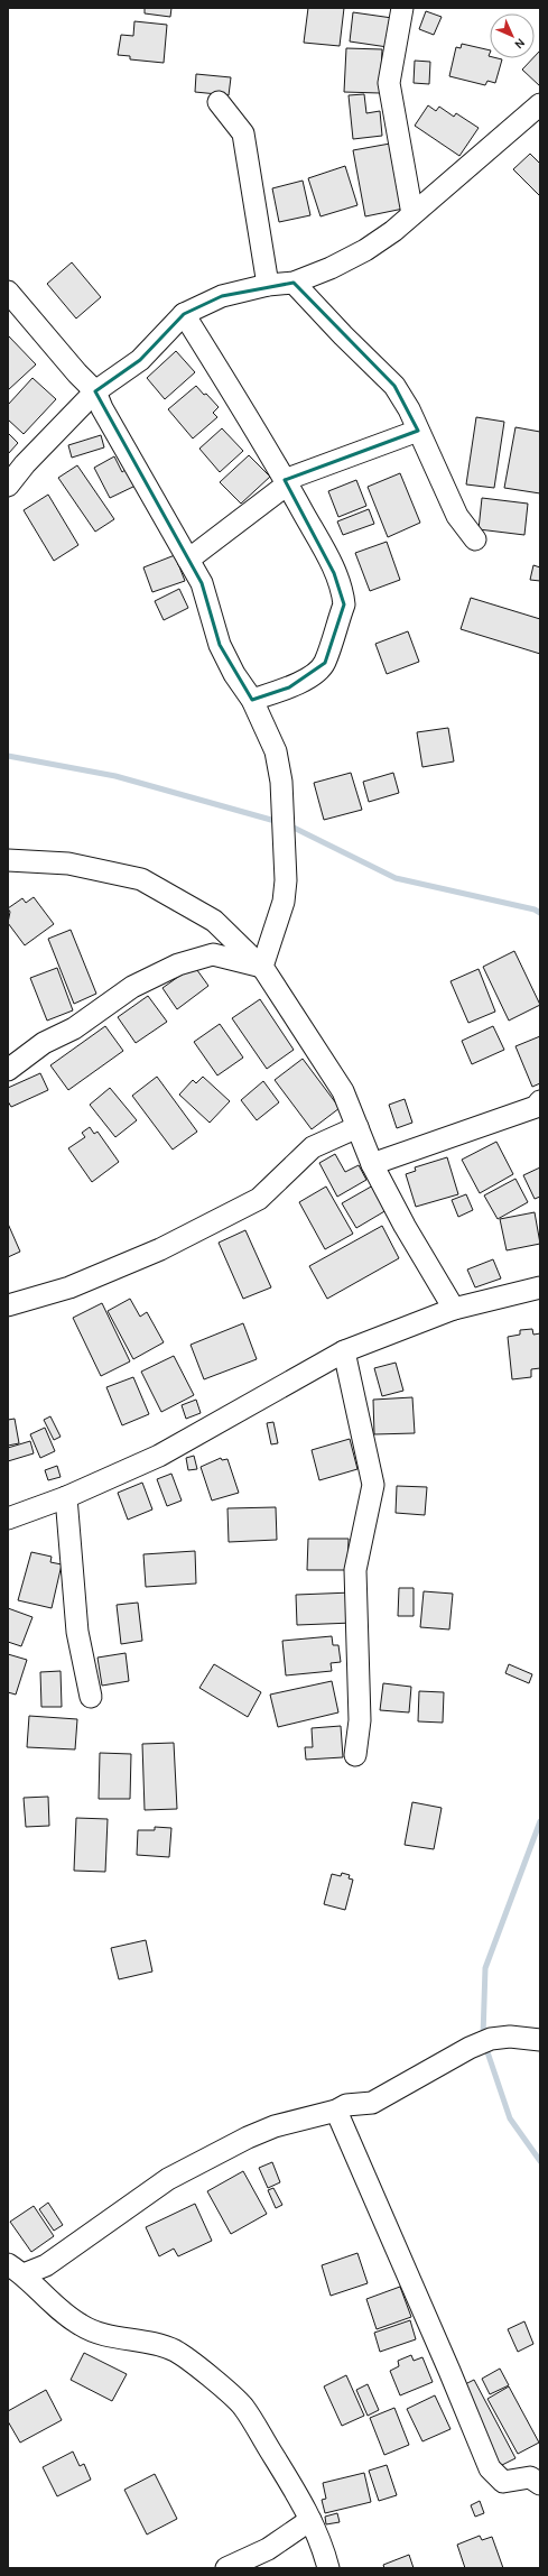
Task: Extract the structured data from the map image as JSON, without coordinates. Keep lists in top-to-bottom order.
{
  "north": "bottom right"
}
